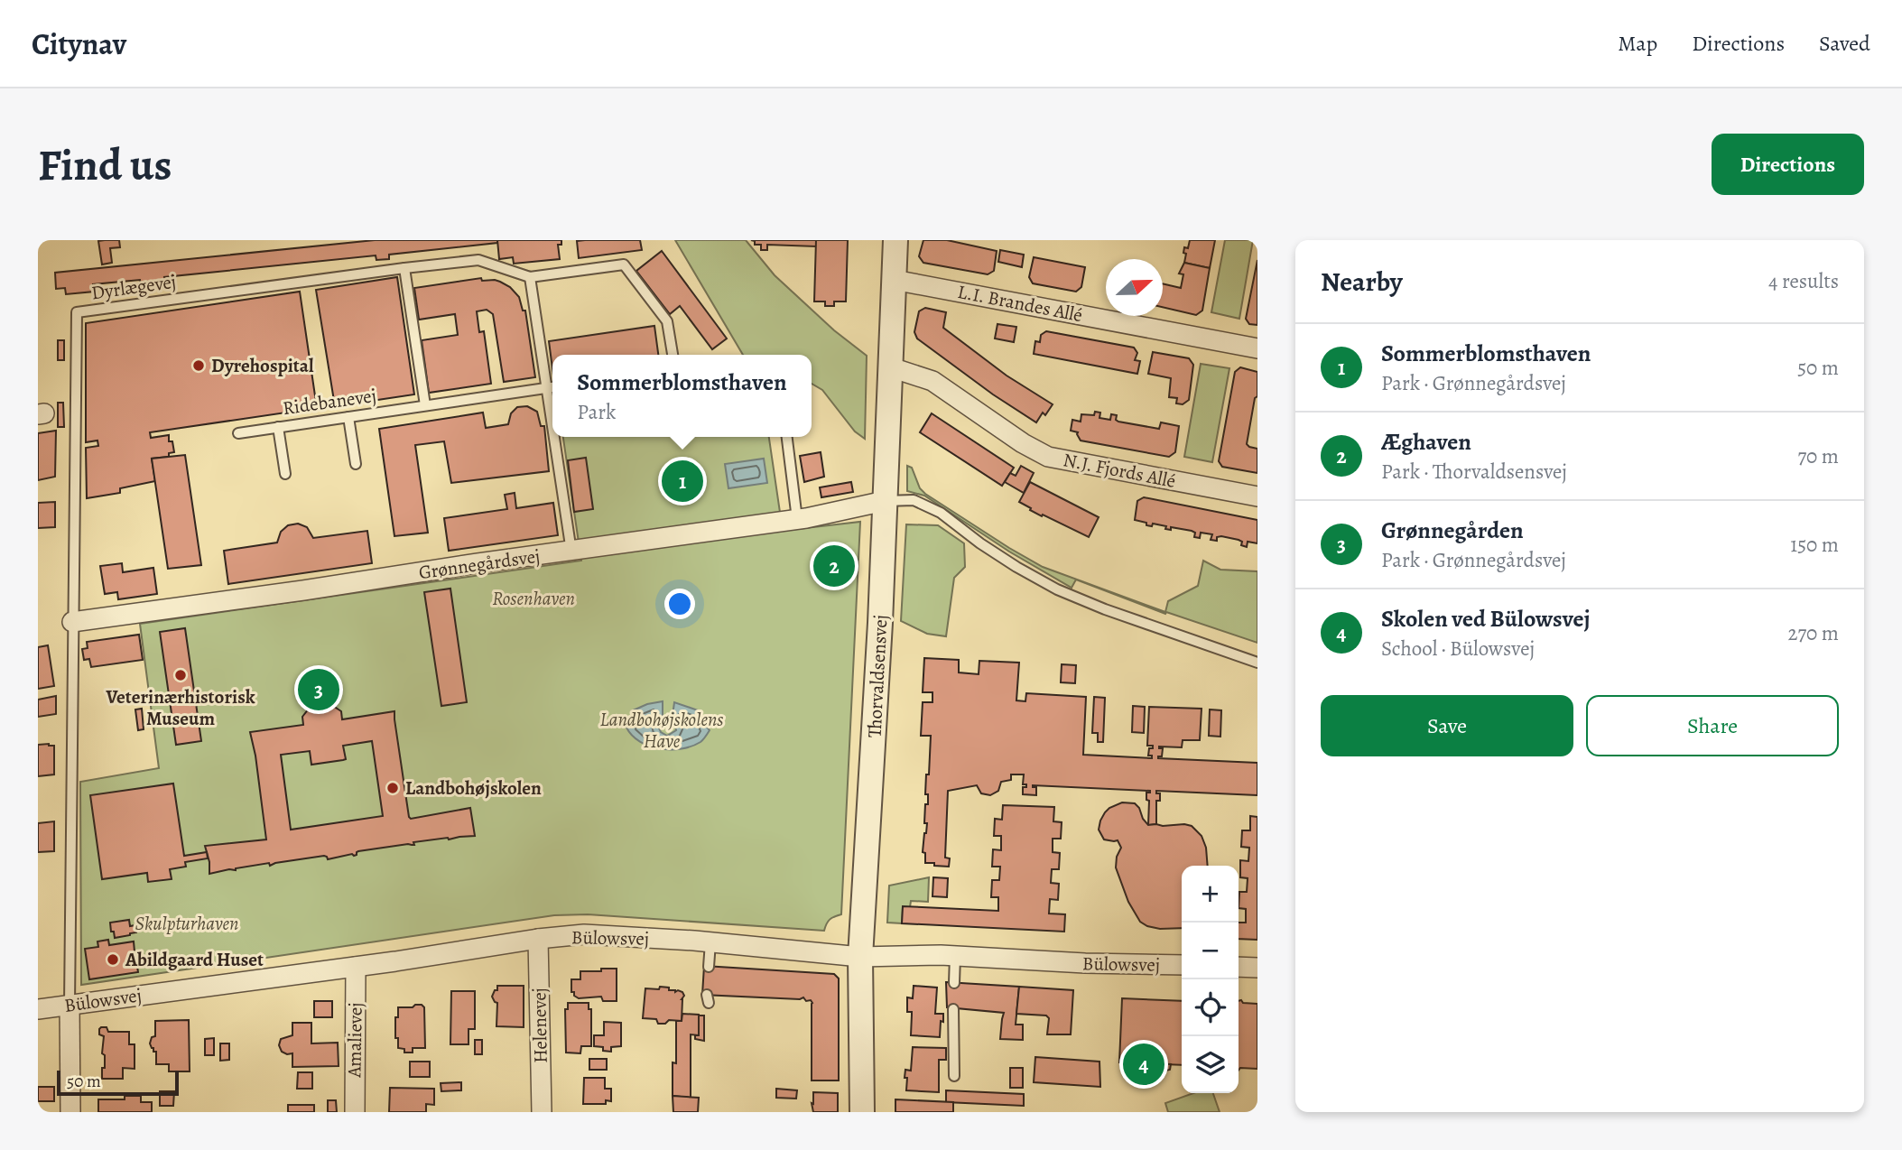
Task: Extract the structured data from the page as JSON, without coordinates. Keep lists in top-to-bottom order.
{
  "streets": {
    "street": [
      "L.I. Brandes Allé",
      "N.J. Fjords Allé",
      "Grønnegårdsvej",
      "Thorvaldsensvej",
      "Bülowsvej",
      "Helenevej",
      "Amalievej"
    ],
    "lane": ["Dyrlægevej", "Ridebanevej"]
  },
  "crossings": [
    ["Dyrlægevej", "Grønnegårdsvej"],
    ["Dyrlægevej", "Bülowsvej"],
    ["L.I. Brandes Allé", "Thorvaldsensvej"],
    ["N.J. Fjords Allé", "Thorvaldsensvej"],
    ["Grønnegårdsvej", "Thorvaldsensvej"],
    ["Thorvaldsensvej", "Bülowsvej"],
    ["Bülowsvej", "Helenevej"],
    ["Bülowsvej", "Amalievej"]
  ],
  "parks": ["Rosenhaven", "Landbohøjskolens Have", "Skulpturhaven"],
  "places": [
    "Dyrehospital",
    "Veterinærhistorisk Museum",
    "Landbohøjskolen",
    "Abildgaard Huset"
  ],
  "scale_bar": "50 m",
  "north": "right",
  "page": {
    "header": "Citynav",
    "nav": ["Map", "Directions", "Saved"],
    "buttons": [
      "Directions",
      ["Save", "Share"]
    ],
    "title": "Find us",
    "heading": ["Nearby", "4 results"],
    "list": [
      {
        "mark": "1",
        "name": "Sommerblomsthaven",
        "note": "Park · Grønnegårdsvej",
        "value": "50 m"
      },
      {
        "mark": "2",
        "name": "Æghaven",
        "note": "Park · Thorvaldsensvej",
        "value": "70 m"
      },
      {
        "mark": "3",
        "name": "Grønnegården",
        "note": "Park · Grønnegårdsvej",
        "value": "150 m"
      },
      {
        "mark": "4",
        "name": "Skolen ved Bülowsvej",
        "note": "School · Bülowsvej",
        "value": "270 m"
      }
    ],
    "popup": ["Sommerblomsthaven", "Park"],
    "pins": [
      "1",
      "2",
      "3",
      "4"
    ],
    "map_buttons": ["+", "−"],
    "scale": "50 m"
  }
}
